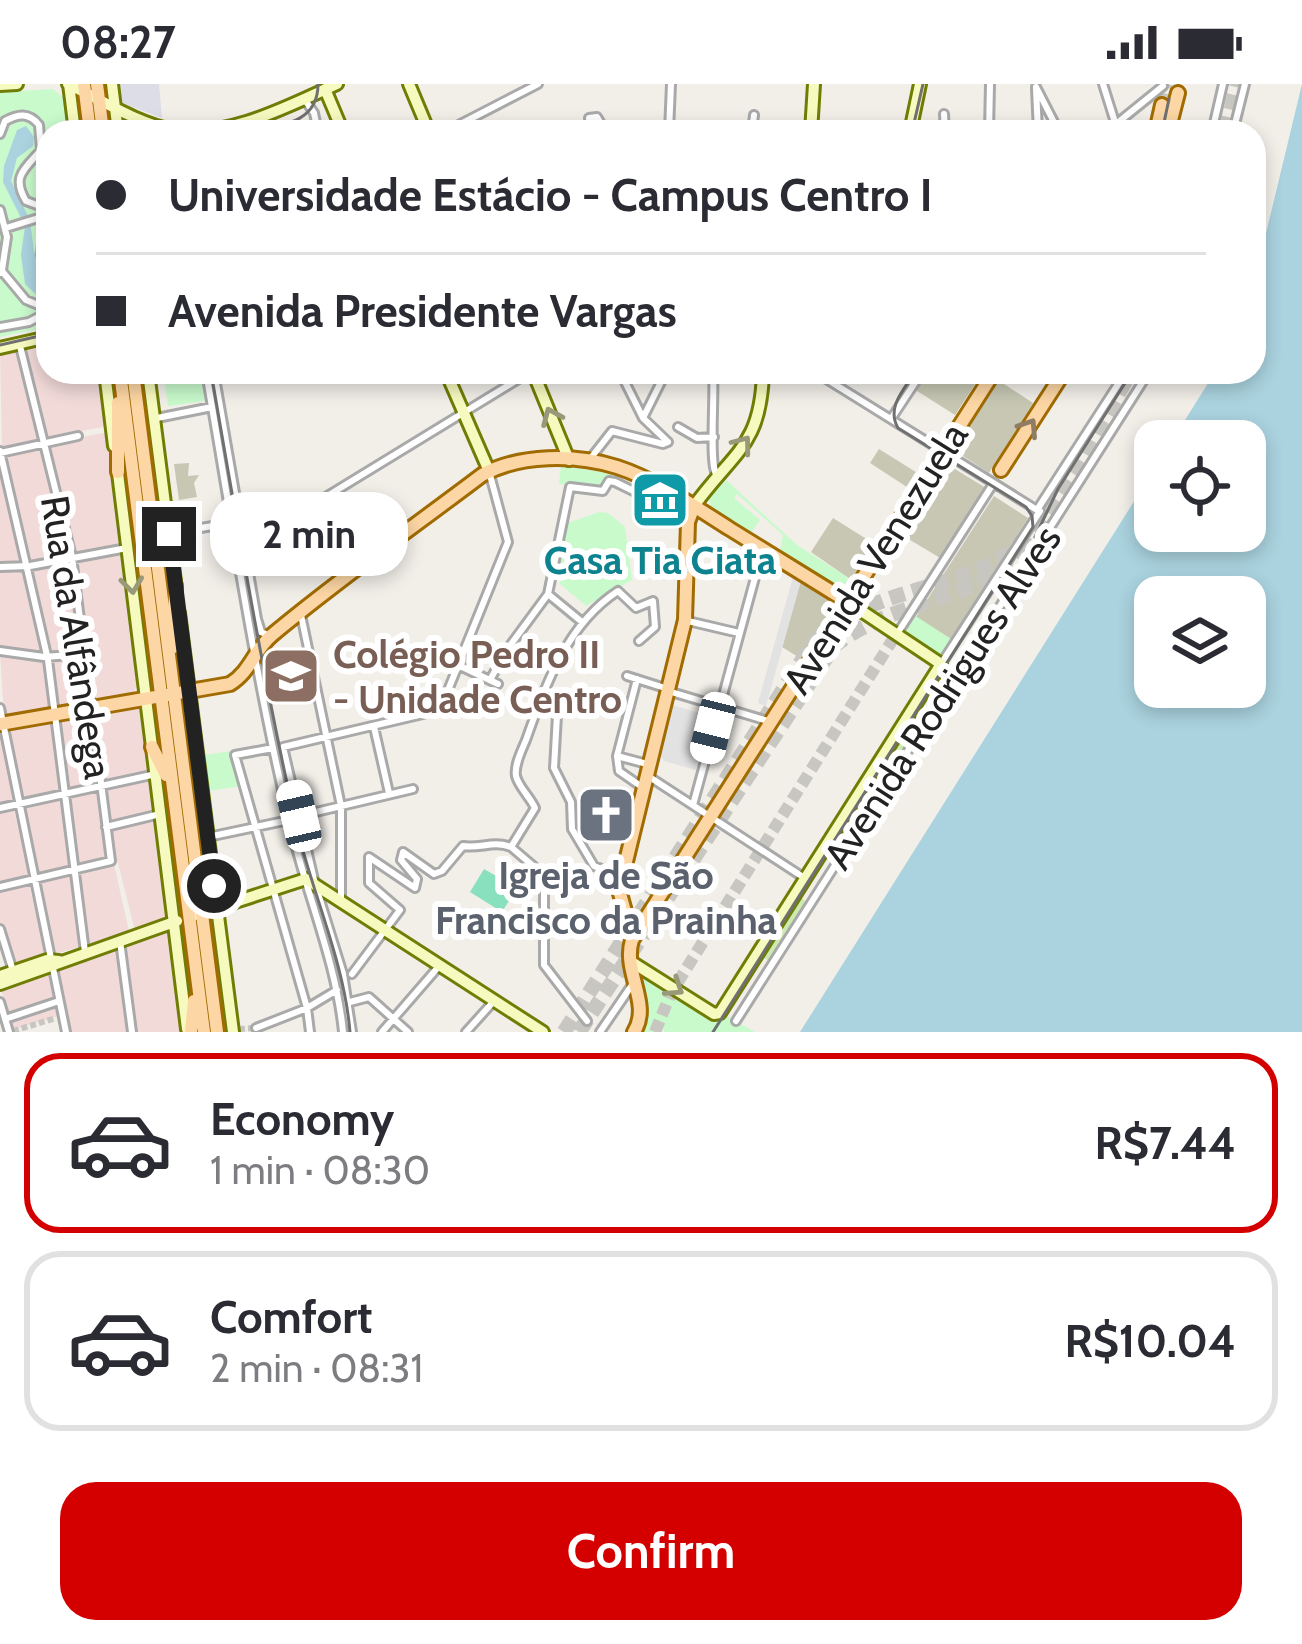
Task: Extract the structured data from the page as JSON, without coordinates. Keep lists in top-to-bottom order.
{
  "streets": {
    "main road": ["Avenida Venezuela"],
    "street": ["Rua da Alfândega", "Avenida Rodrigues Alves"]
  },
  "crossings": [
    ["Avenida Venezuela", "Avenida Rodrigues Alves"]
  ],
  "places": {
    "museum": ["Casa Tia Ciata"],
    "school or university": ["Colégio Pedro II - Unidade Centro"],
    "church": ["Igreja de São Francisco da Prainha"]
  },
  "page": {
    "status": "08:27",
    "banner": ["Universidade Estácio - Campus Centro I", "Avenida Presidente Vargas"],
    "bubble": "2 min",
    "list": [
      {
        "name": "Economy",
        "note": "1 min · 08:30",
        "value": "R$7.44"
      },
      {
        "name": "Comfort",
        "note": "2 min · 08:31",
        "value": "R$10.04"
      }
    ],
    "buttons": "Confirm"
  }
}
